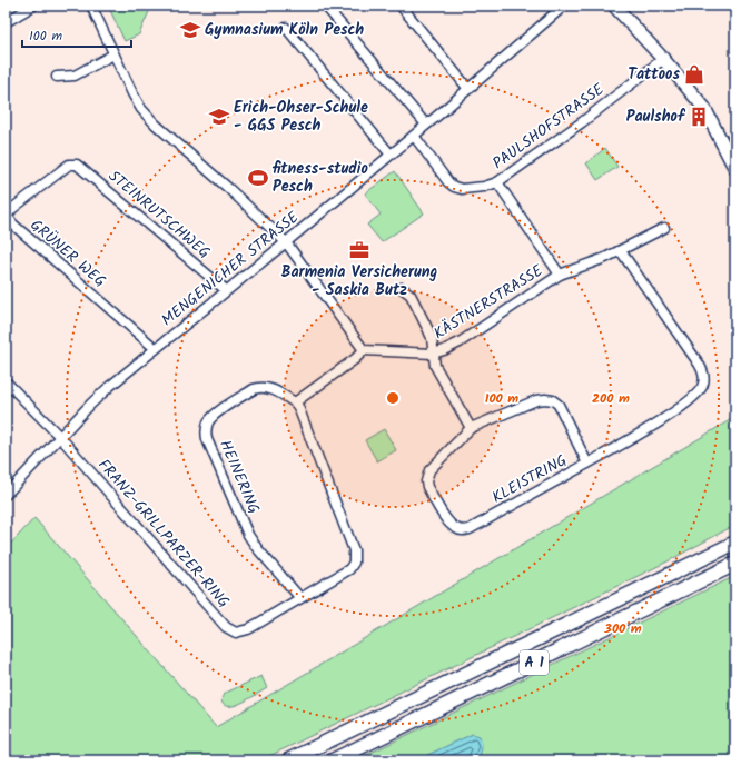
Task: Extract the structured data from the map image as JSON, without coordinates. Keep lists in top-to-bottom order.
{
  "streets": {
    "highway": ["A 1"],
    "street": [
      "PAULSHOFSTRASSE",
      "STEINRUTSCHWEG",
      "GRÜNER WEG",
      "MENGENICHER STRASSE",
      "KÄSTNERSTRASSE",
      "HEINERING",
      "KLEISTRING",
      "FRANZ-GRILLPARZER-RING"
    ]
  },
  "crossings": [
    ["PAULSHOFSTRASSE", "MENGENICHER STRASSE"],
    ["PAULSHOFSTRASSE", "KÄSTNERSTRASSE"],
    ["STEINRUTSCHWEG", "GRÜNER WEG"],
    ["STEINRUTSCHWEG", "MENGENICHER STRASSE"],
    ["GRÜNER WEG", "MENGENICHER STRASSE"],
    ["MENGENICHER STRASSE", "FRANZ-GRILLPARZER-RING"],
    ["HEINERING", "FRANZ-GRILLPARZER-RING"]
  ],
  "places": {
    "school or university": ["Gymnasium Köln Pesch", "Erich-Ohser-Schule - GGS Pesch"],
    "shop": ["Tattoos"],
    "building": ["Paulshof"],
    "sports": ["fitness-studio Pesch"],
    "office": ["Barmenia Versicherung - Saskia Butz"]
  },
  "scale_bar": "100 m",
  "rings": ["100 m", "200 m", "300 m"]
}
